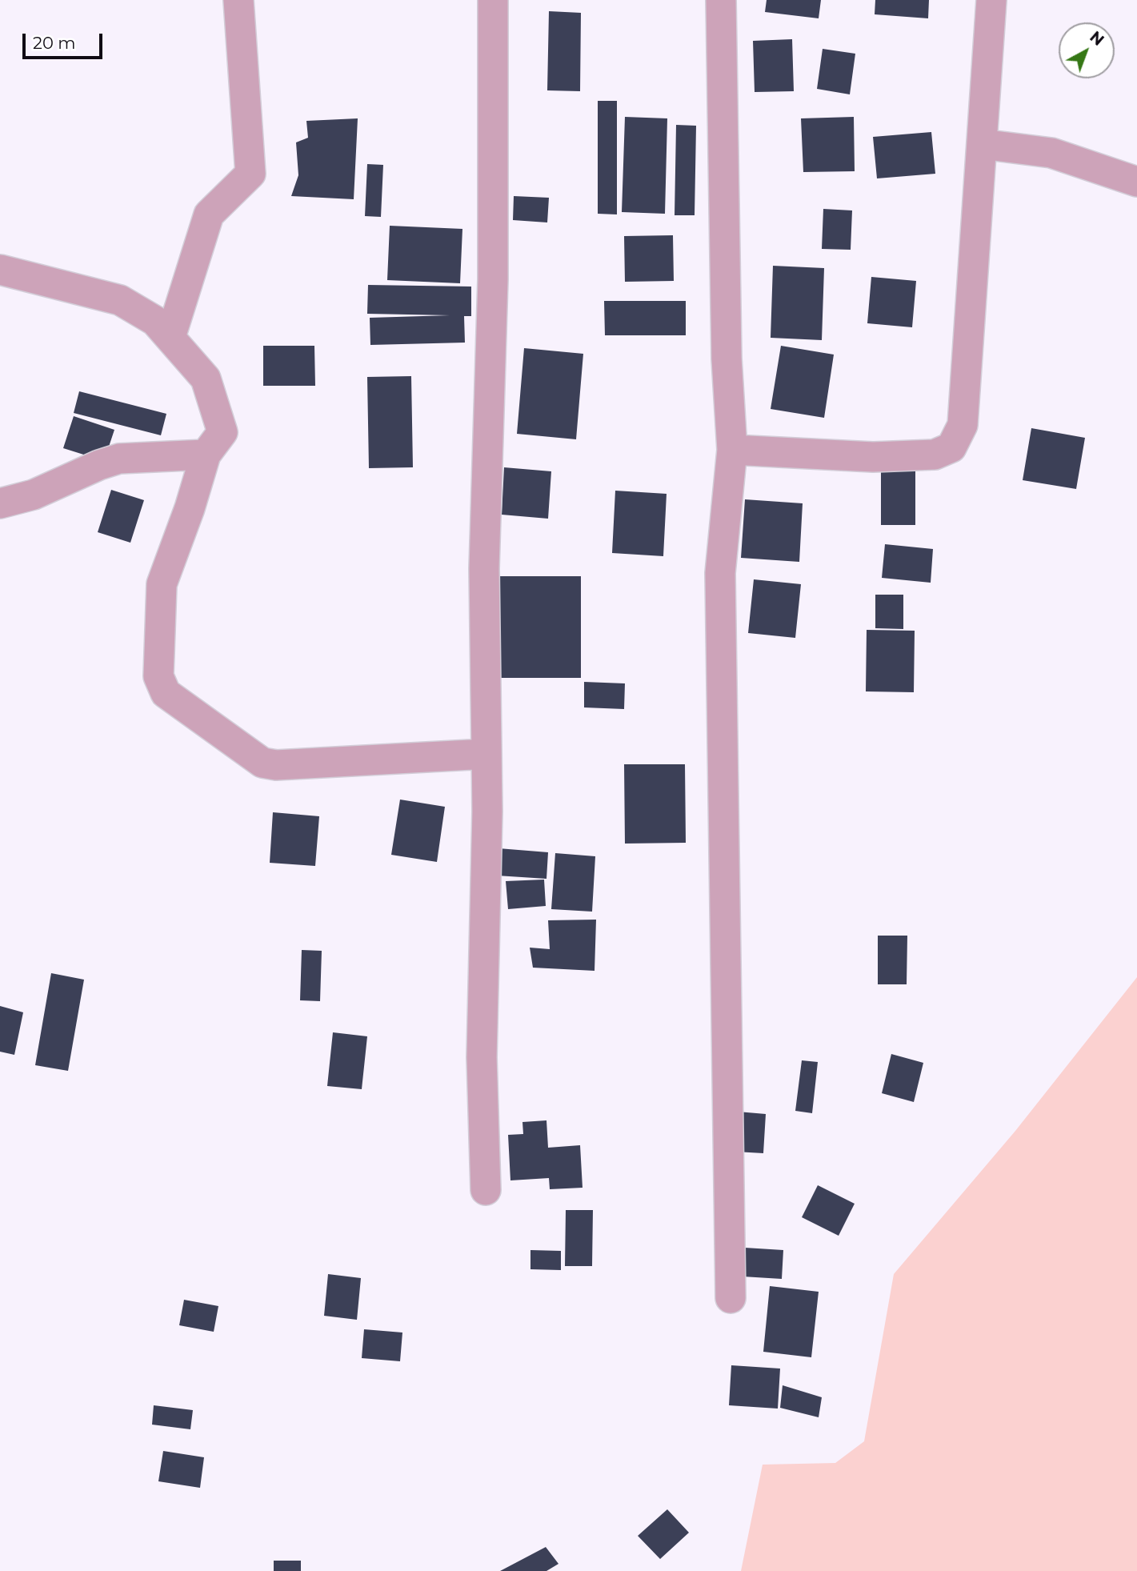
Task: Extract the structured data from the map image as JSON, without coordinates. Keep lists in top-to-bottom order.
{
  "scale_bar": "20 m",
  "north": "top right"
}
